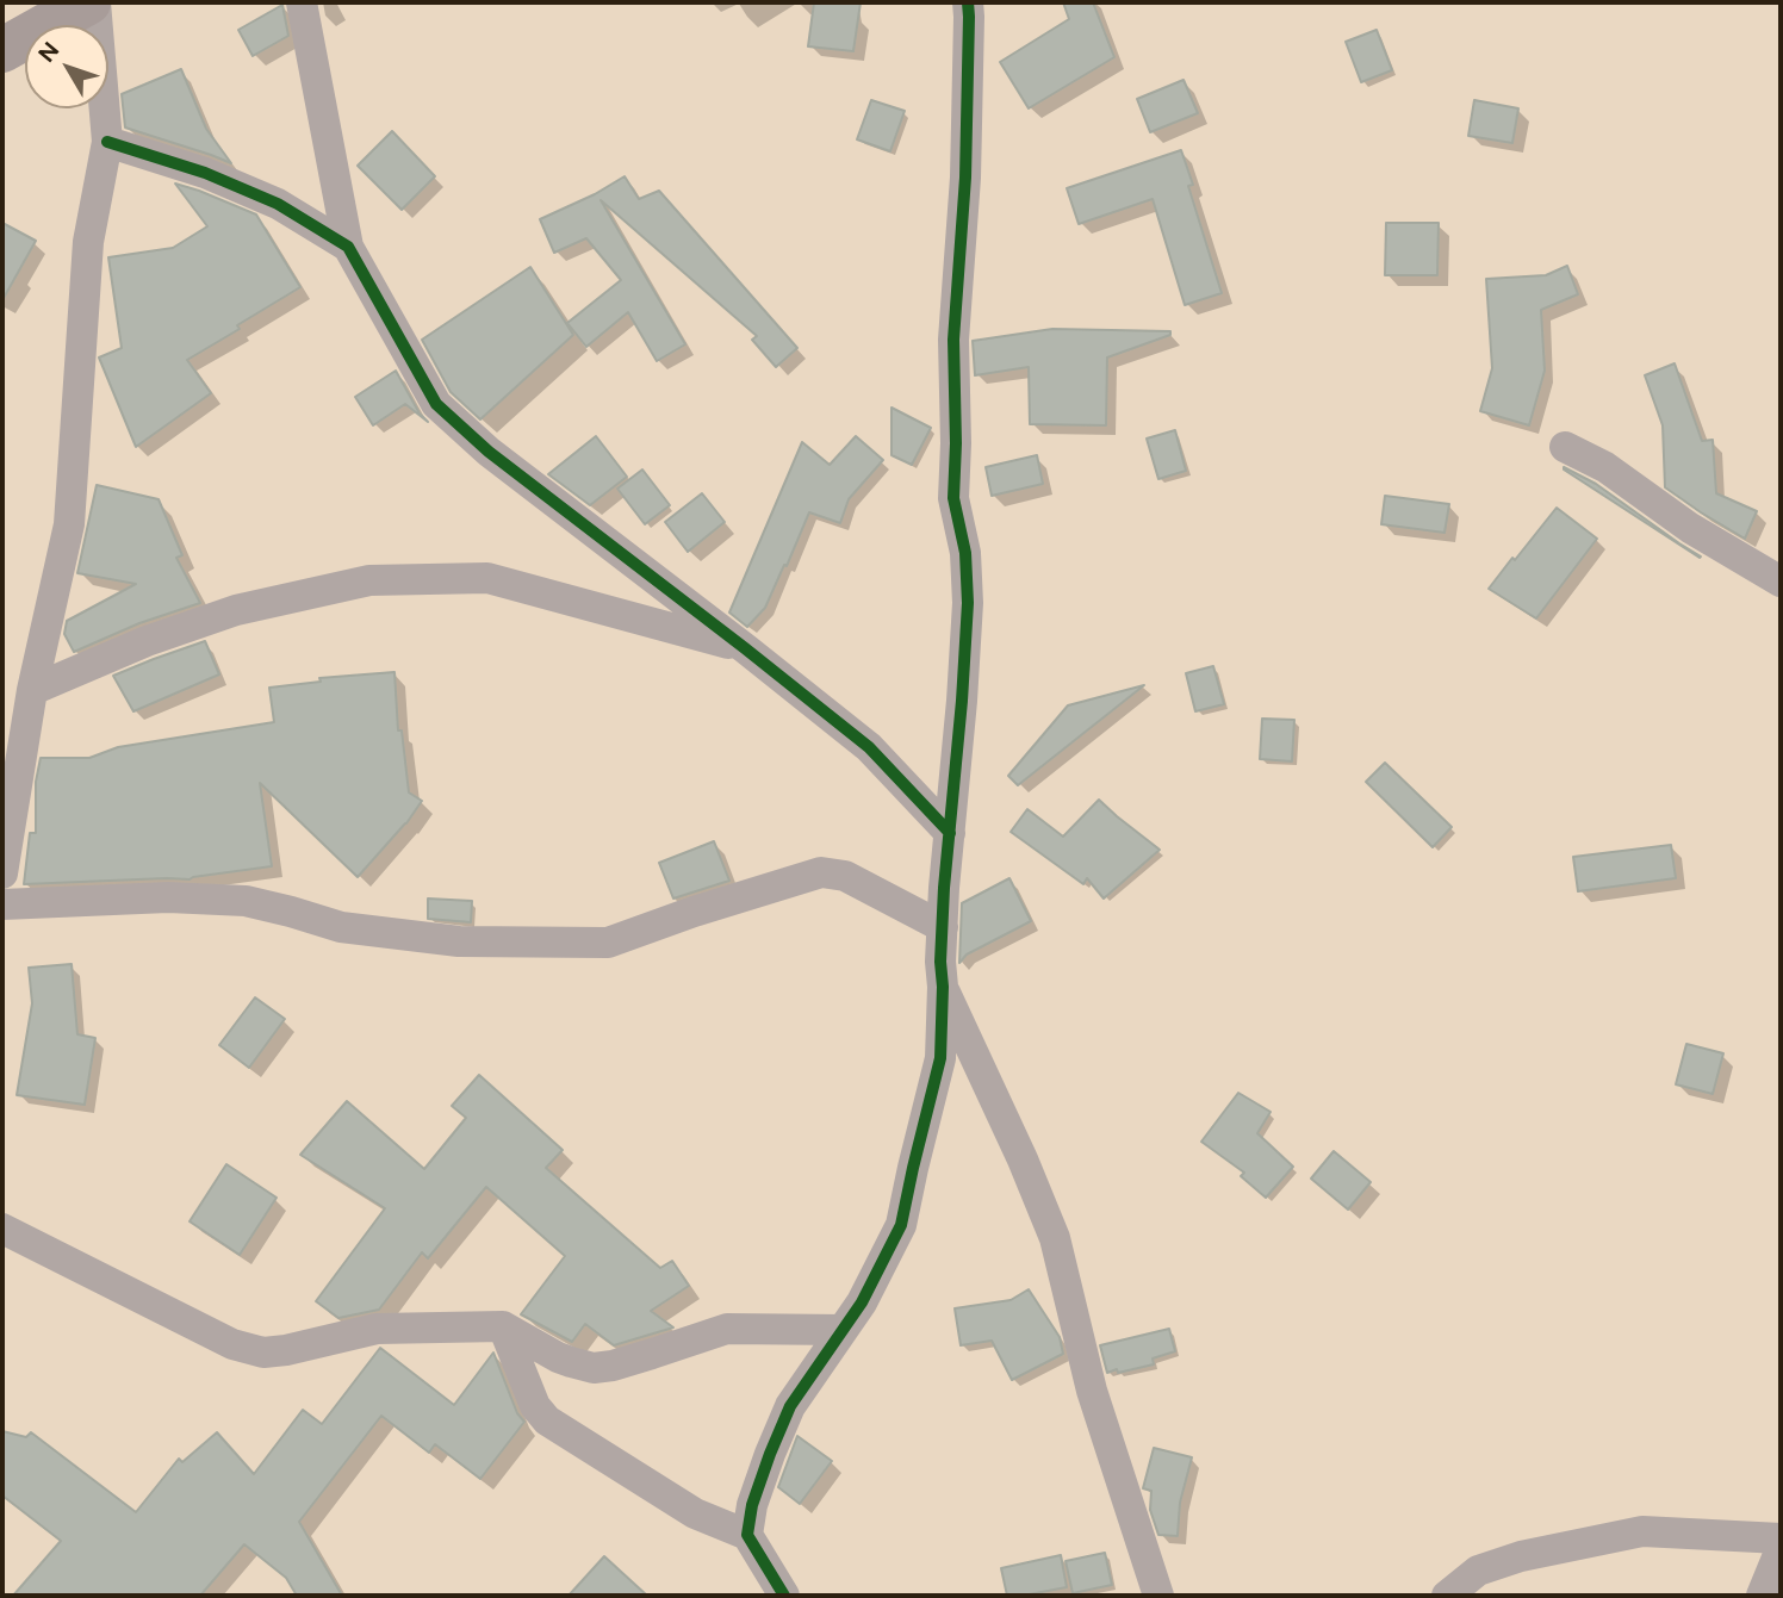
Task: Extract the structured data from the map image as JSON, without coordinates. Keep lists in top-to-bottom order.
{
  "north": "top left"
}
